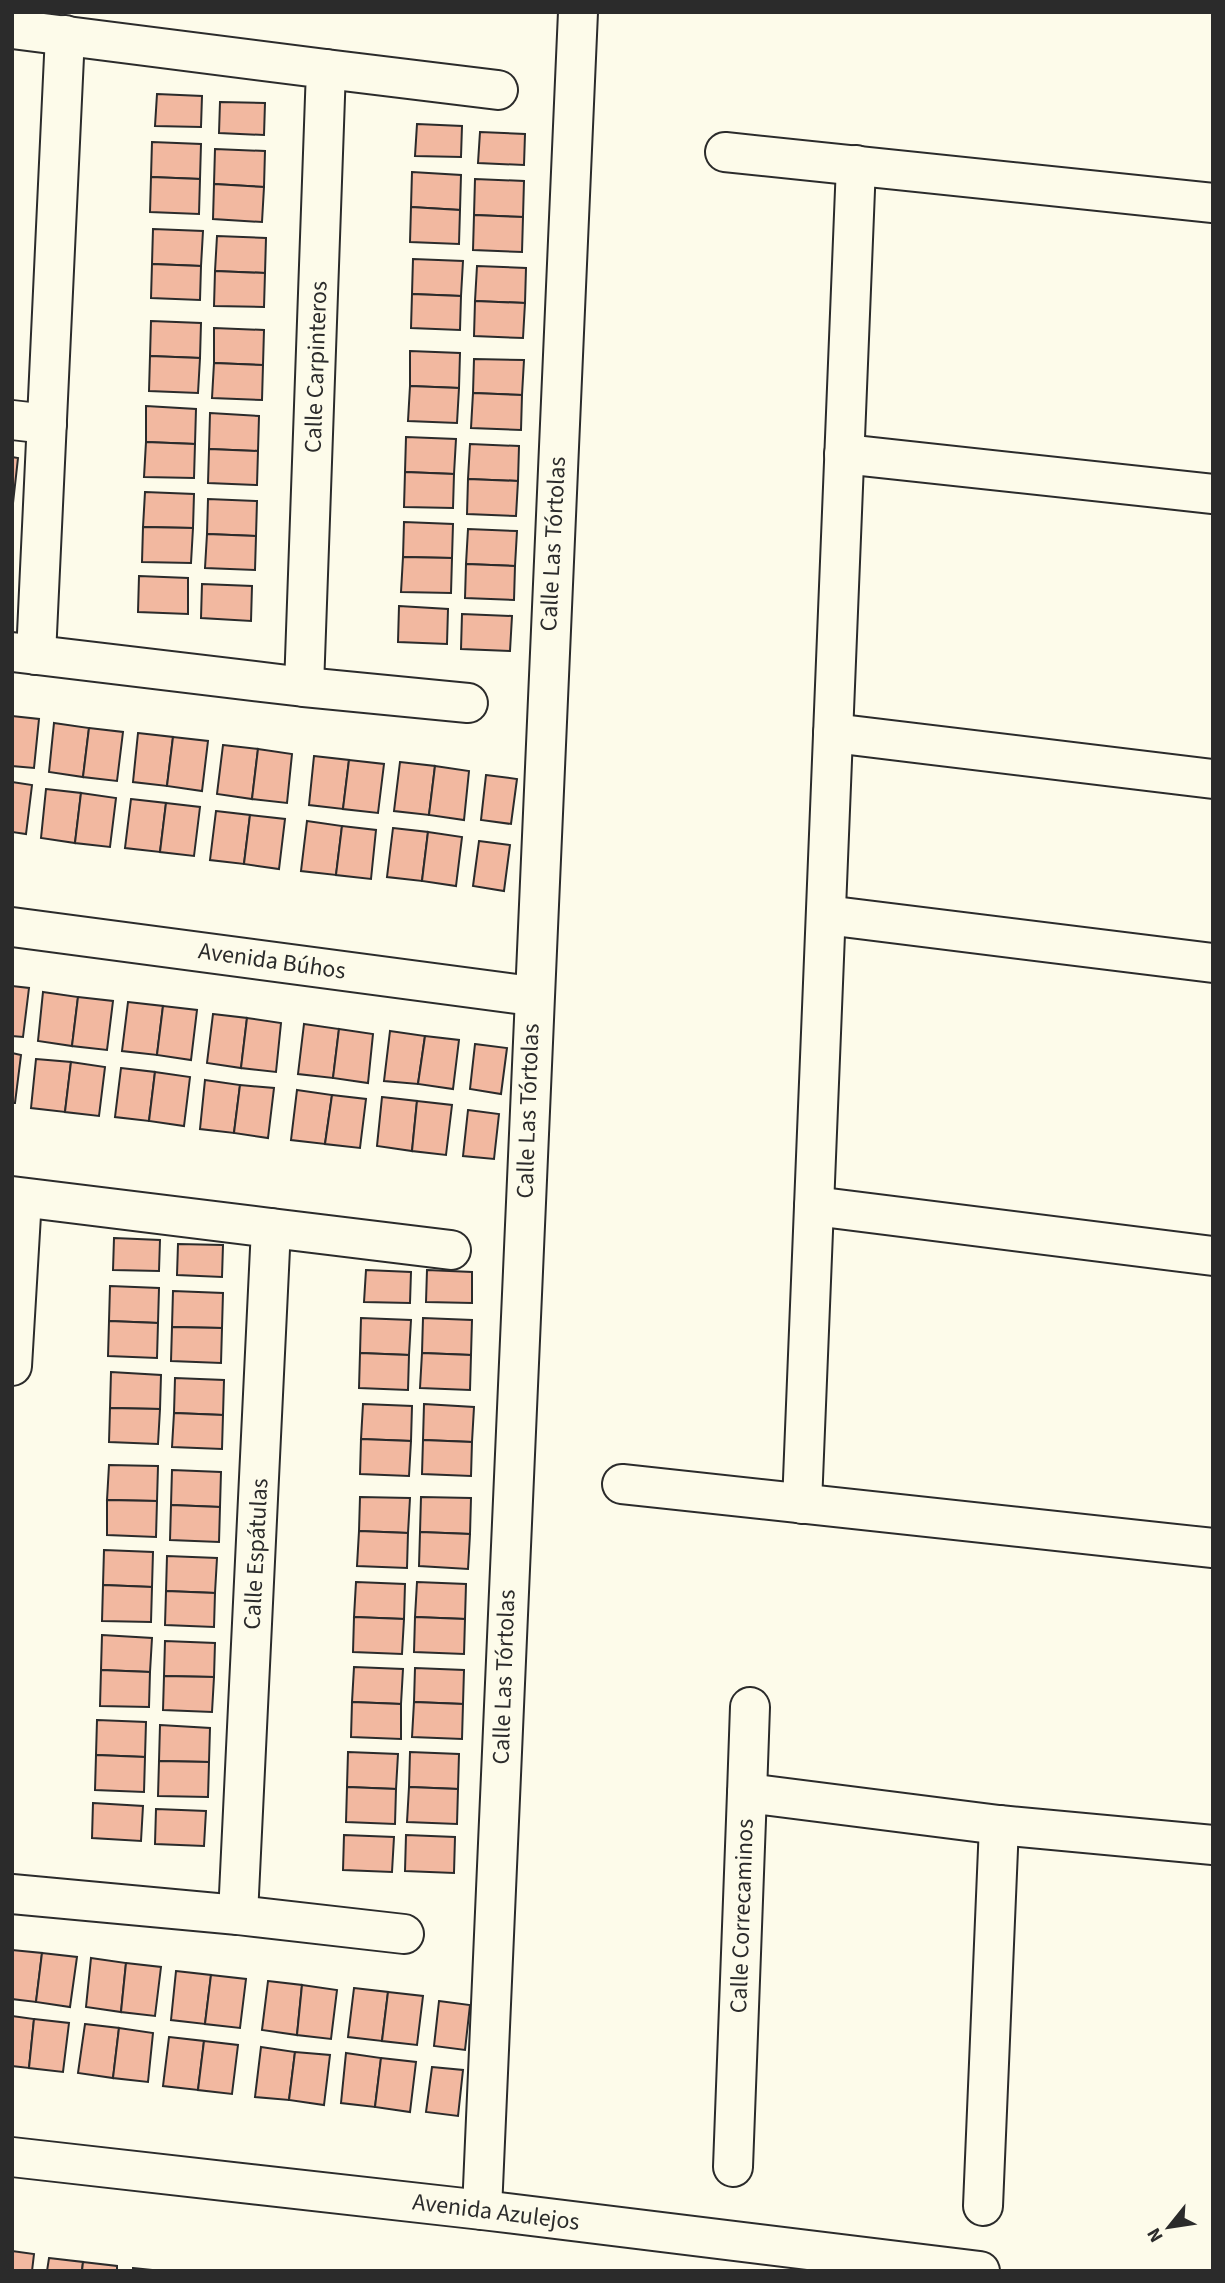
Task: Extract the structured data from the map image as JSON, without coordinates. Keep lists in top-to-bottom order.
{
  "streets": {
    "street": [
      "Calle Carpinteros",
      "Calle Las Tórtolas",
      "Avenida Búhos",
      "Calle Espátulas",
      "Calle Correcaminos",
      "Avenida Azulejos"
    ]
  },
  "crossings": [
    ["Calle Las Tórtolas", "Avenida Búhos"],
    ["Calle Las Tórtolas", "Avenida Azulejos"]
  ],
  "north": "bottom left"
}
